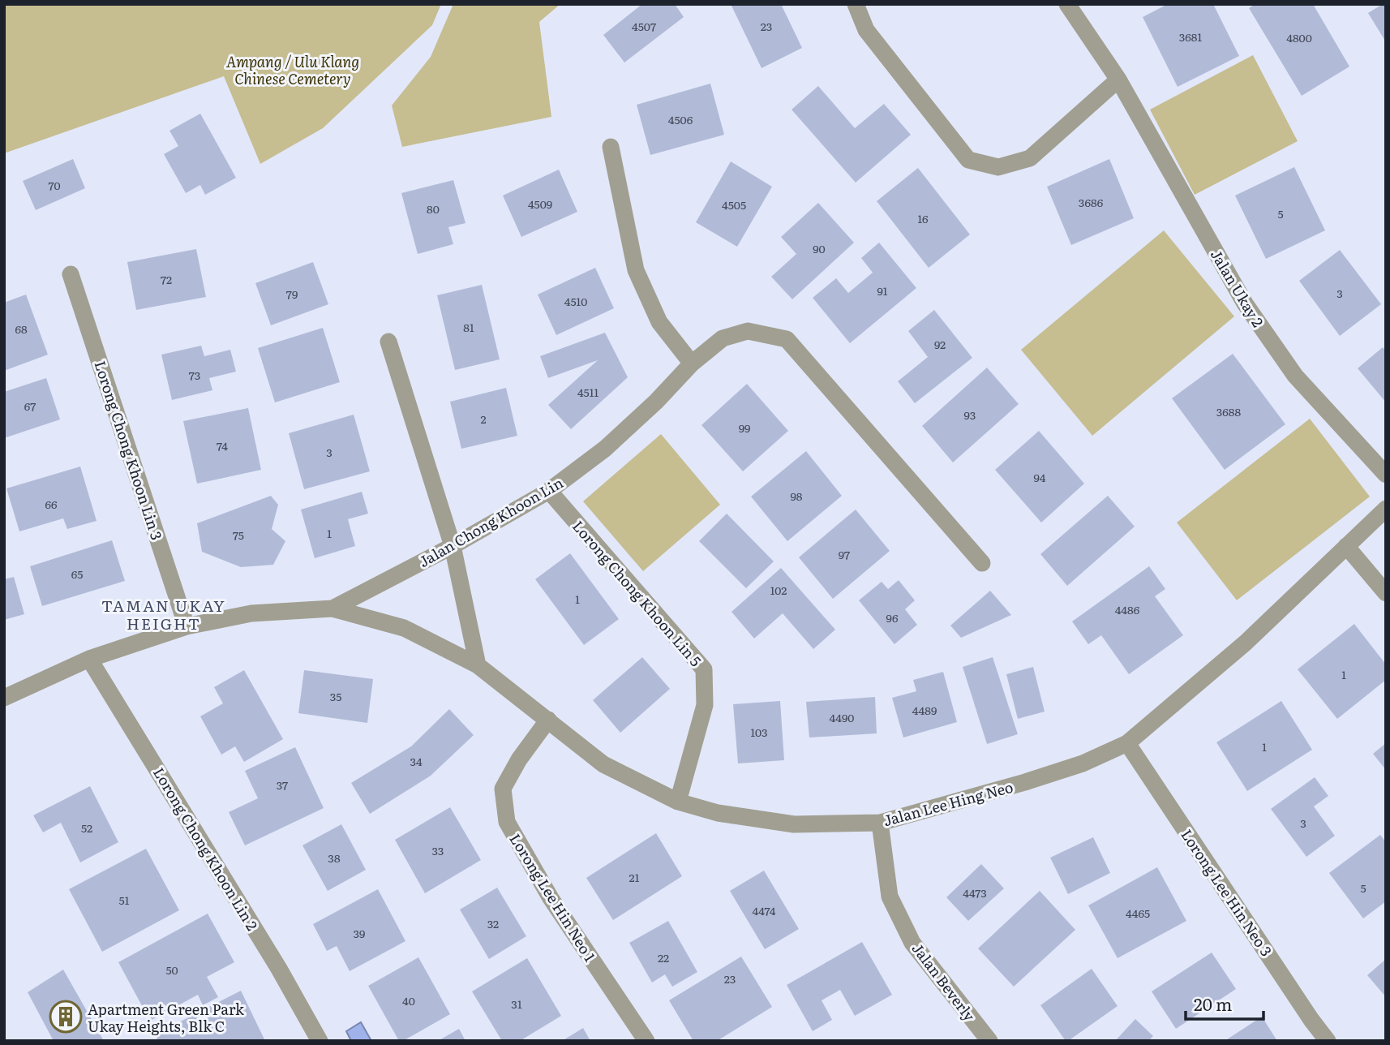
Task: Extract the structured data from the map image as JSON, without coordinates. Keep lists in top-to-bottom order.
{
  "streets": {
    "street": [
      "Jalan Ukay 2",
      "Lorong Chong Khoon Lin 3",
      "Jalan Chong Khoon Lin",
      "Lorong Chong Khoon Lin 5",
      "Jalan Lee Hing Neo",
      "Lorong Chong Khoon Lin 2",
      "Lorong Lee Hin Neo 3",
      "Lorong Lee Hin Neo 1",
      "Jalan Beverly"
    ]
  },
  "crossings": [
    ["Lorong Chong Khoon Lin 3", "Jalan Chong Khoon Lin"],
    ["Jalan Chong Khoon Lin", "Lorong Chong Khoon Lin 5"],
    ["Jalan Chong Khoon Lin", "Jalan Lee Hing Neo"],
    ["Jalan Chong Khoon Lin", "Lorong Chong Khoon Lin 2"],
    ["Lorong Chong Khoon Lin 5", "Jalan Lee Hing Neo"],
    ["Jalan Lee Hing Neo", "Lorong Lee Hin Neo 3"],
    ["Jalan Lee Hing Neo", "Lorong Lee Hin Neo 1"],
    ["Jalan Lee Hing Neo", "Jalan Beverly"]
  ],
  "districts": ["TAMAN UKAY HEIGHT"],
  "parks": ["Ampang / Ulu Klang Chinese Cemetery"],
  "places": {
    "building": ["Apartment Green Park Ukay Heights, Blk C"]
  },
  "house_numbers": [
    "4507",
    "23",
    "3681",
    "4800",
    "4506",
    "70",
    "3686",
    "4509",
    "4505",
    "80",
    "5",
    "16",
    "90",
    "72",
    "91",
    "3",
    "79",
    "4510",
    "81",
    "68",
    "92",
    "73",
    "4511",
    "67",
    "3688",
    "93",
    "2",
    "99",
    "74",
    "3",
    "94",
    "98",
    "66",
    "1",
    "75",
    "97",
    "65",
    "102",
    "1",
    "4486",
    "96",
    "1",
    "35",
    "4489",
    "4490",
    "103",
    "1",
    "34",
    "37",
    "3",
    "52",
    "33",
    "38",
    "21",
    "5",
    "4473",
    "51",
    "4474",
    "4465",
    "32",
    "39",
    "22",
    "50",
    "23",
    "40",
    "31"
  ],
  "scale_bar": "20 m"
}
